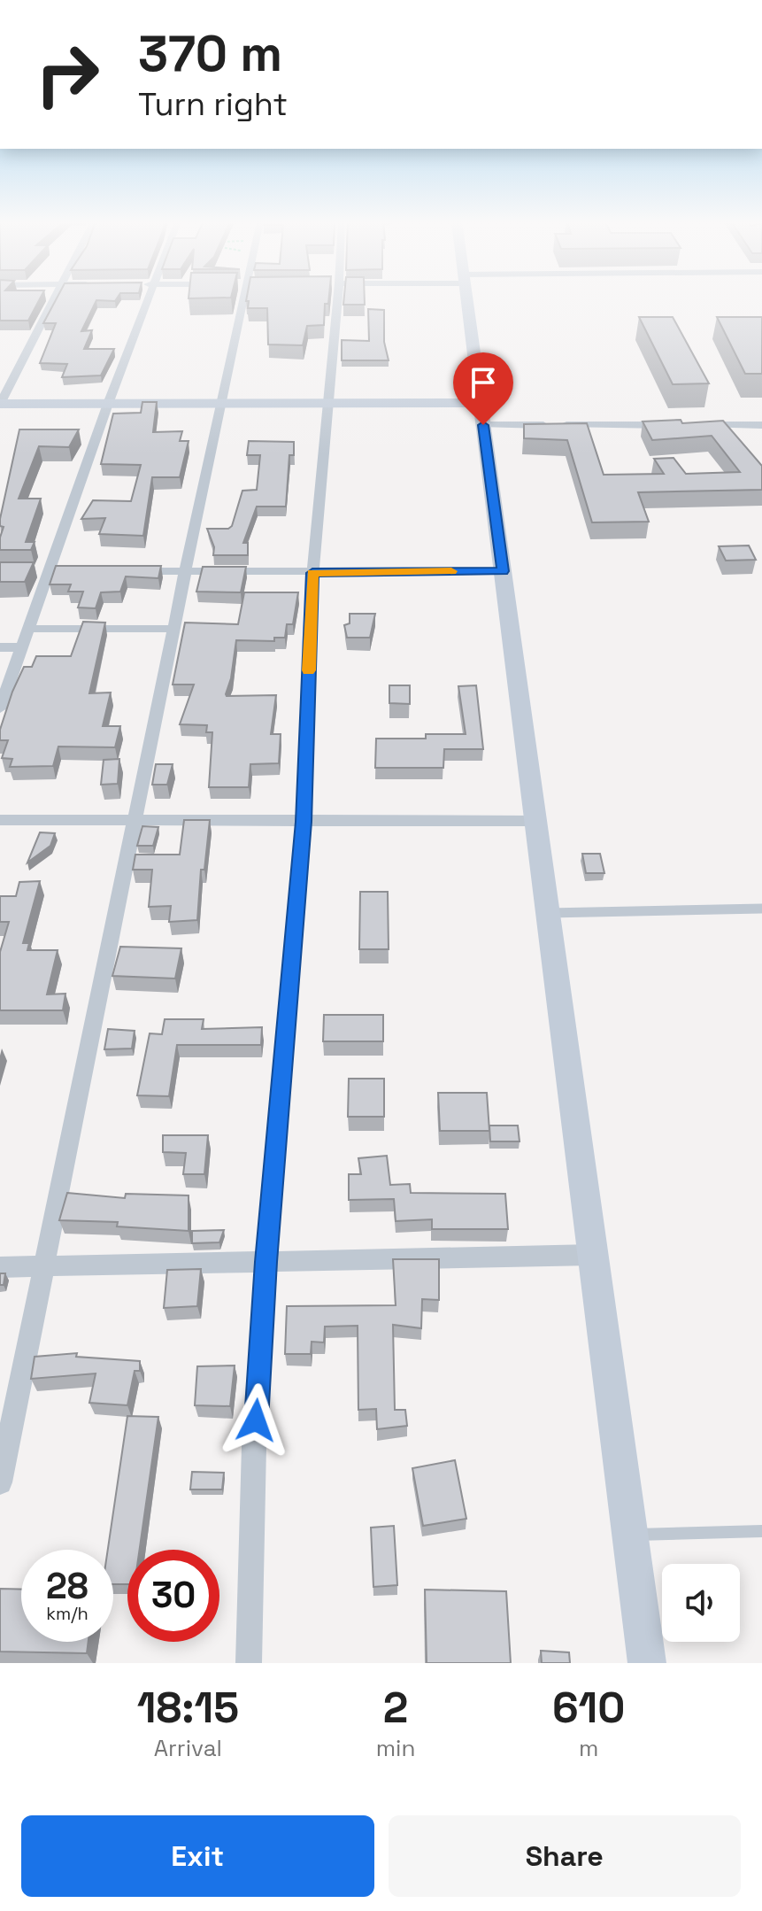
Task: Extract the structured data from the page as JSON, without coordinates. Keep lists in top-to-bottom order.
{
  "page": {
    "turn": ["370 m", "Turn right"],
    "speed": "28 km/h",
    "limit": "30",
    "eta": [
      "18:15",
      "Arrival",
      "2",
      "min",
      "610",
      "m"
    ],
    "buttons": ["Exit", "Share"]
  }
}
